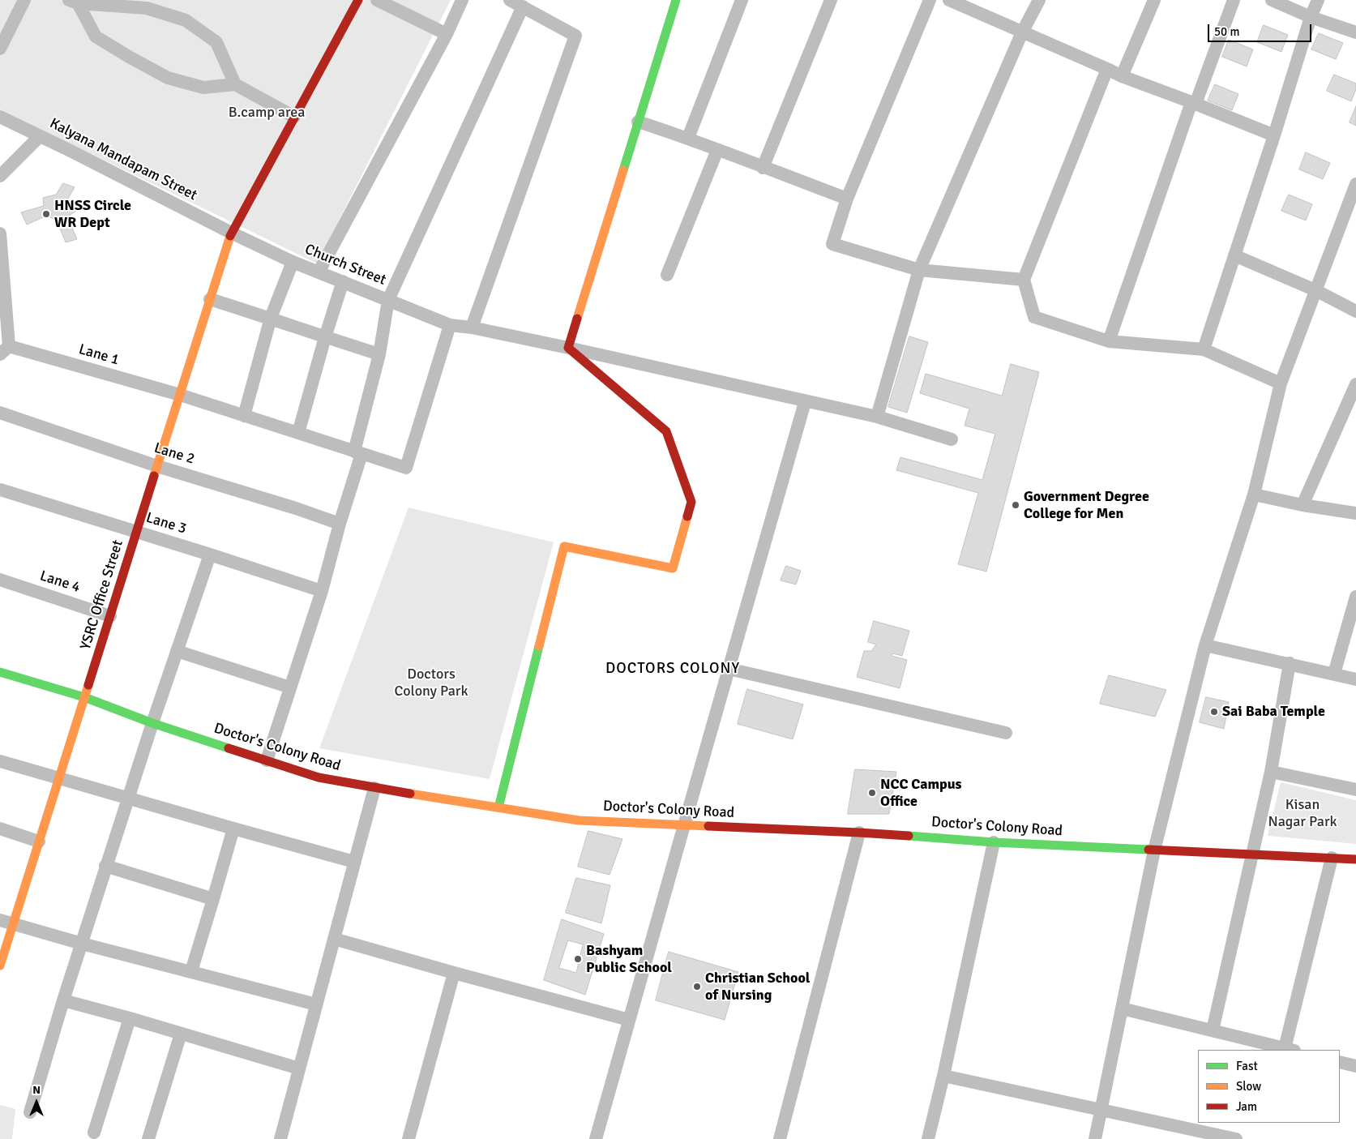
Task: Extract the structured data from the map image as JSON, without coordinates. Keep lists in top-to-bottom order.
{
  "streets": {
    "street": [
      "Kalyana Mandapam Street",
      "Church Street",
      "Lane 1",
      "Lane 2",
      "Lane 3",
      "Lane 4",
      "YSRC Office Street",
      "Doctor's Colony Road"
    ]
  },
  "crossings": [
    ["Kalyana Mandapam Street", "Church Street"],
    ["Kalyana Mandapam Street", "YSRC Office Street"],
    ["Church Street", "Lane 1"],
    ["Church Street", "YSRC Office Street"],
    ["Lane 1", "YSRC Office Street"],
    ["Lane 2", "YSRC Office Street"],
    ["Lane 3", "YSRC Office Street"],
    ["Lane 4", "YSRC Office Street"],
    ["YSRC Office Street", "Doctor's Colony Road"]
  ],
  "districts": ["DOCTORS COLONY"],
  "parks": ["B.camp area", "Doctors Colony Park", "Kisan Nagar Park"],
  "places": [
    "HNSS Circle WR Dept",
    "Government Degree College for Men",
    "Sai Baba Temple",
    "NCC Campus Office",
    "Bashyam Public School",
    "Christian School of Nursing"
  ],
  "legend": ["Fast", "Slow", "Jam"],
  "scale_bar": "50 m",
  "north": "top"
}
